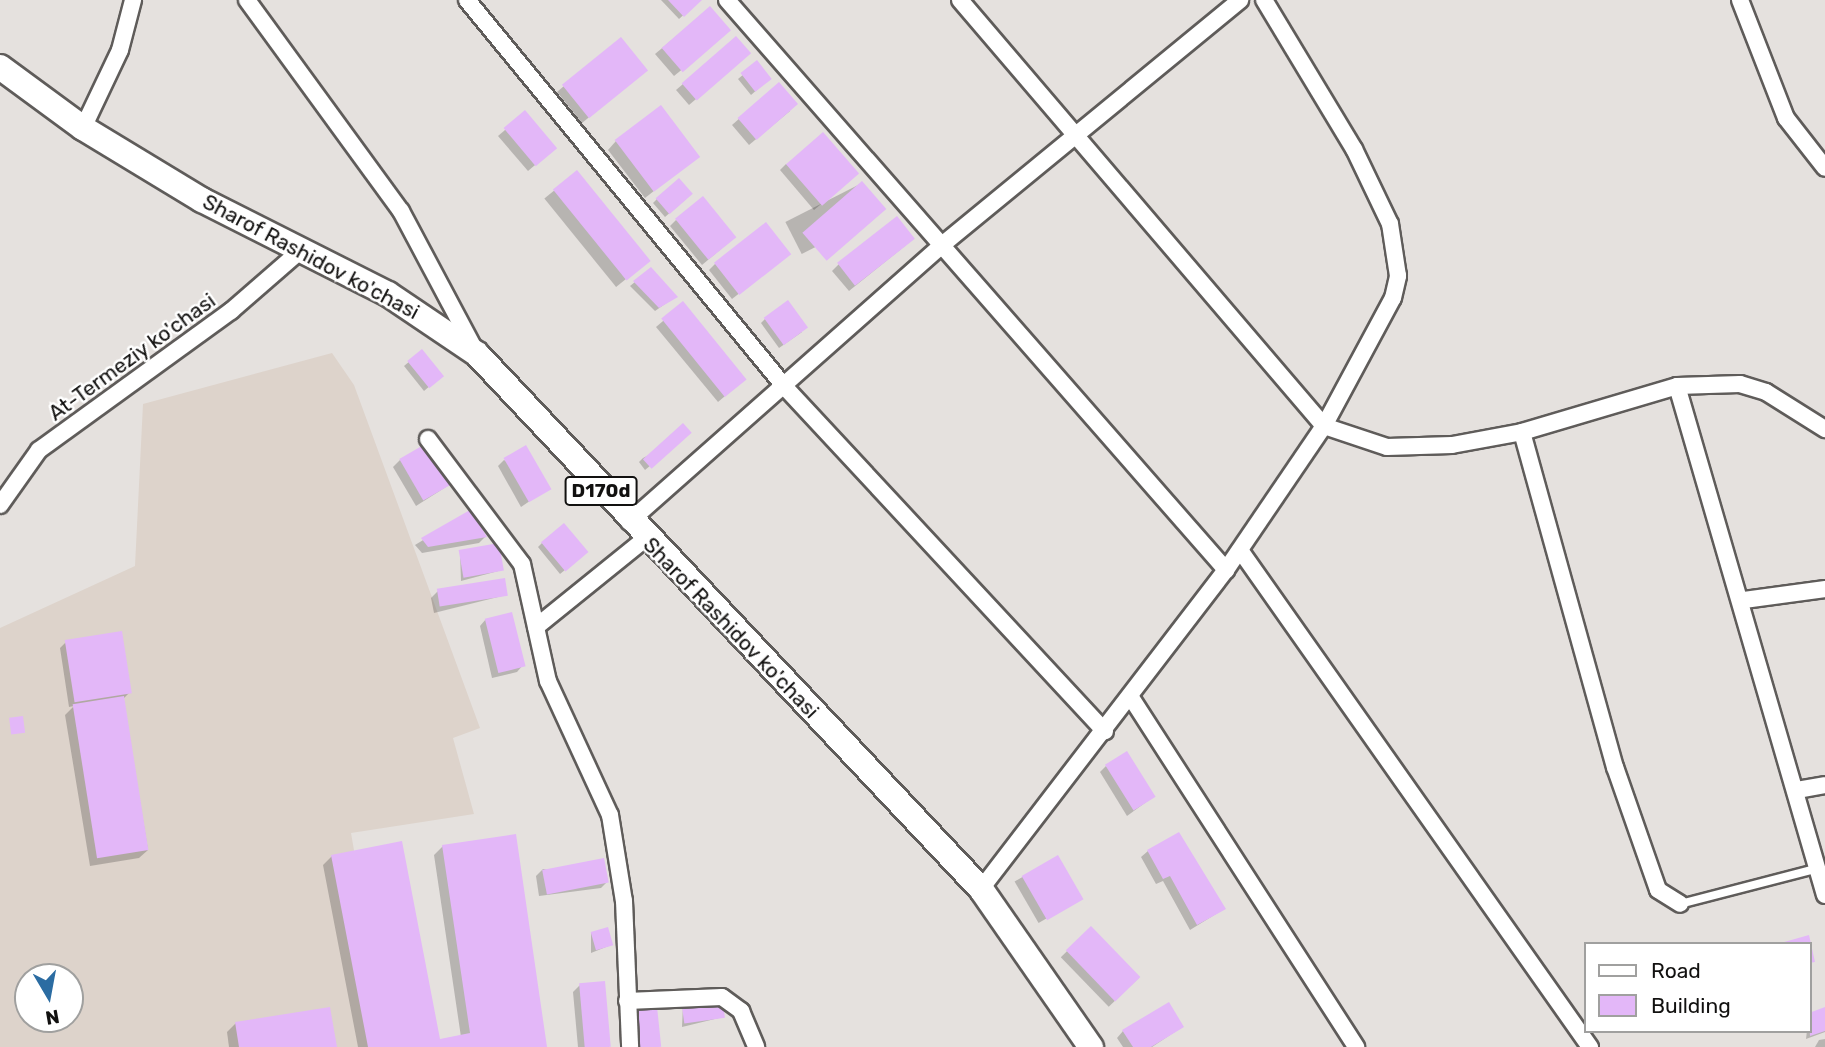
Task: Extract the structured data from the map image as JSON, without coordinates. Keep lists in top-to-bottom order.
{
  "streets": {
    "main road": ["Sharof Rashidov ko'chasi", "D170d"],
    "street": ["At-Termeziy ko'chasi"]
  },
  "crossings": [
    ["Sharof Rashidov ko'chasi", "At-Termeziy ko'chasi"]
  ],
  "legend": ["Road", "Building"],
  "north": "bottom"
}
